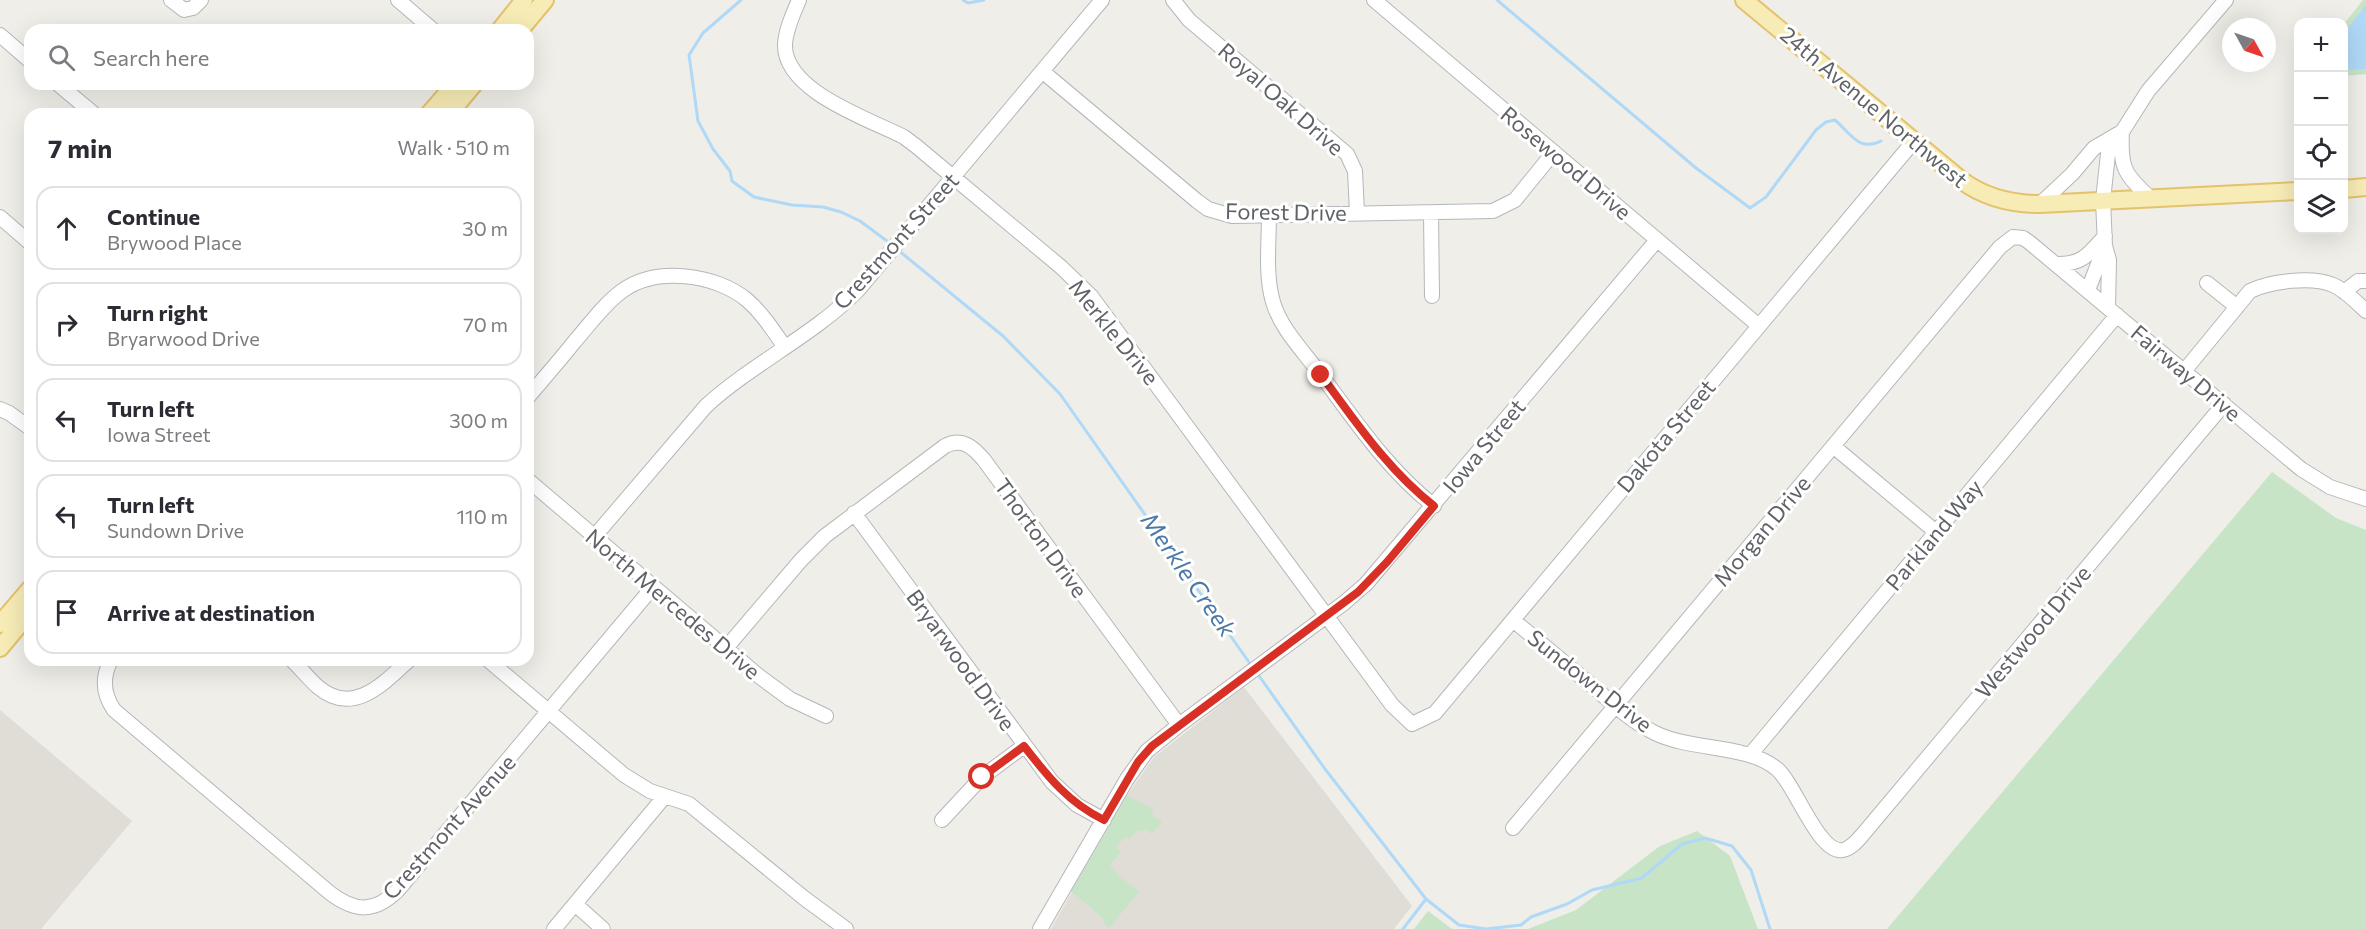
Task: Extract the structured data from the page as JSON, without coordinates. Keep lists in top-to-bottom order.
{
  "streets": {
    "main road": ["24th Avenue Northwest"],
    "street": [
      "Royal Oak Drive",
      "Rosewood Drive",
      "Forest Drive",
      "Crestmont Street",
      "Merkle Drive",
      "Fairway Drive",
      "Dakota Street",
      "Iowa Street",
      "Morgan Drive",
      "Parkland Way",
      "Thorton Drive",
      "North Mercedes Drive",
      "Westwood Drive",
      "Bryarwood Drive",
      "Sundown Drive",
      "Crestmont Avenue"
    ]
  },
  "crossings": [
    ["Royal Oak Drive", "Forest Drive"],
    ["24th Avenue Northwest", "Dakota Street"],
    ["Rosewood Drive", "Forest Drive"],
    ["Rosewood Drive", "Dakota Street"],
    ["Rosewood Drive", "Iowa Street"],
    ["Forest Drive", "Crestmont Street"],
    ["Crestmont Street", "Merkle Drive"],
    ["Crestmont Street", "North Mercedes Drive"],
    ["Merkle Drive", "Dakota Street"],
    ["Merkle Drive", "Iowa Street"],
    ["Fairway Drive", "Morgan Drive"],
    ["Fairway Drive", "Parkland Way"],
    ["Fairway Drive", "Westwood Drive"],
    ["Dakota Street", "Sundown Drive"],
    ["Iowa Street", "Thorton Drive"],
    ["Iowa Street", "Bryarwood Drive"],
    ["Morgan Drive", "Sundown Drive"],
    ["Parkland Way", "Sundown Drive"],
    ["Thorton Drive", "Bryarwood Drive"],
    ["North Mercedes Drive", "Crestmont Avenue"],
    ["Westwood Drive", "Sundown Drive"]
  ],
  "water": ["Merkle Creek"],
  "north": "bottom right",
  "page": {
    "map_buttons": ["+", "−"],
    "search": "Search here",
    "heading": ["7 min", "Walk · 510 m"],
    "list": [
      ["Continue", "Brywood Place", "30 m"],
      ["Turn right", "Bryarwood Drive", "70 m"],
      ["Turn left", "Iowa Street", "300 m"],
      ["Turn left", "Sundown Drive", "110 m"],
      "Arrive at destination"
    ]
  }
}
